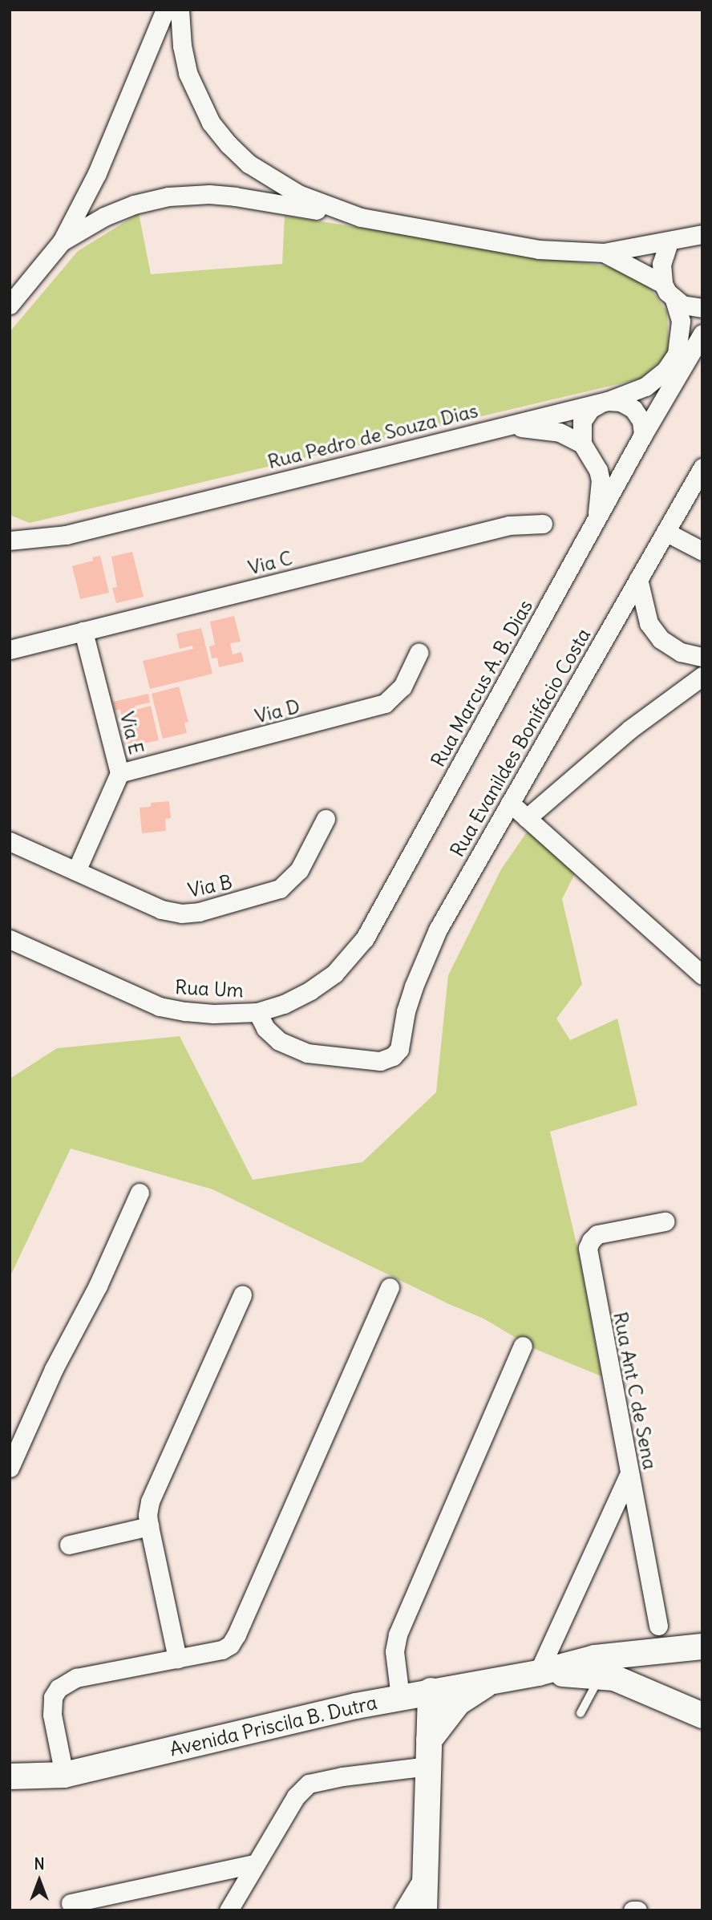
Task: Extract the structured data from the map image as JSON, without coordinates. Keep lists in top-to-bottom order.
{
  "streets": {
    "street": [
      "Rua Pedro de Souza Dias",
      "Via C",
      "Rua Marcus A. B. Dias",
      "Via D",
      "Via E",
      "Rua Evanildes Bonifácio Costa",
      "Via B",
      "Rua Um",
      "Rua Ant C de Sena",
      "Avenida Priscila B. Dutra"
    ]
  },
  "crossings": [
    ["Rua Pedro de Souza Dias", "Rua Marcus A. B. Dias"],
    ["Via C", "Via E"],
    ["Rua Marcus A. B. Dias", "Rua Evanildes Bonifácio Costa"],
    ["Rua Marcus A. B. Dias", "Rua Um"],
    ["Via D", "Via E"],
    ["Via E", "Via B"],
    ["Rua Evanildes Bonifácio Costa", "Rua Um"]
  ],
  "north": "top"
}
